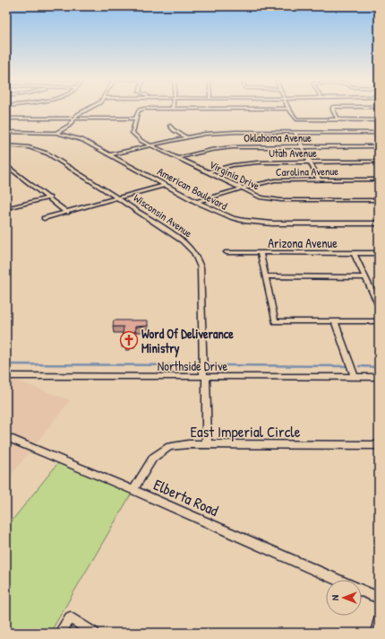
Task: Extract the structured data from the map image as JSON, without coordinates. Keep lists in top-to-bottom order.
{
  "streets": {
    "street": [
      "Oklahoma Avenue",
      "Utah Avenue",
      "Carolina Avenue",
      "Virginia Drive",
      "American Boulevard",
      "Wisconsin Avenue",
      "Arizona Avenue",
      "Northside Drive",
      "East Imperial Circle",
      "Elberta Road"
    ]
  },
  "crossings": [
    ["Oklahoma Avenue", "Virginia Drive"],
    ["Utah Avenue", "Virginia Drive"],
    ["Carolina Avenue", "Virginia Drive"],
    ["Carolina Avenue", "American Boulevard"],
    ["Wisconsin Avenue", "Northside Drive"],
    ["Wisconsin Avenue", "East Imperial Circle"],
    ["East Imperial Circle", "Elberta Road"]
  ],
  "places": {
    "church": ["Word Of Deliverance Ministry"]
  },
  "north": "left"
}
